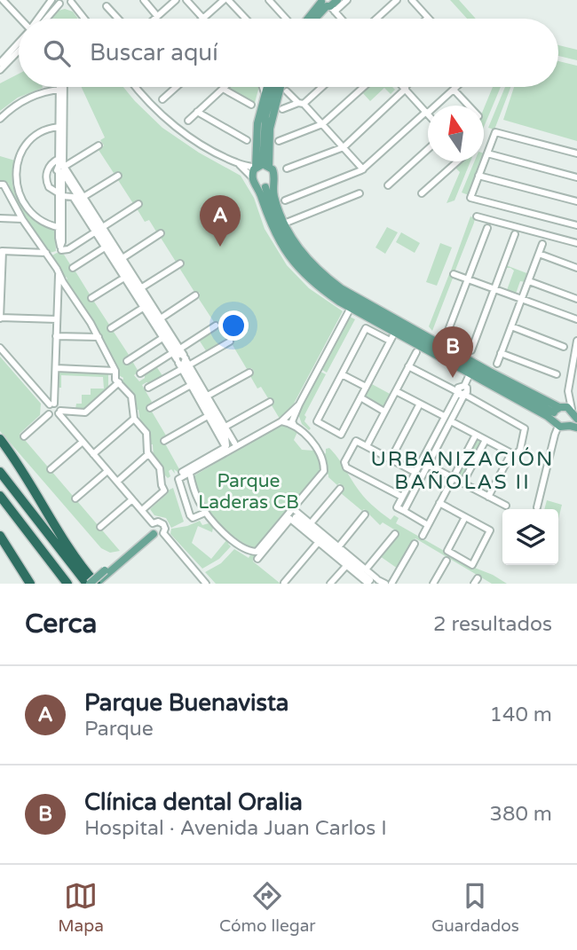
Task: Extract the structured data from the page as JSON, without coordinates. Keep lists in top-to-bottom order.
{
  "districts": ["URBANIZACIÓN BAÑOLAS II"],
  "parks": ["Parque Laderas CB"],
  "north": "top",
  "page": {
    "search": "Buscar aquí",
    "pins": ["A", "B"],
    "heading": ["Cerca", "2 resultados"],
    "list": [
      {
        "mark": "A",
        "name": "Parque Buenavista",
        "note": "Parque",
        "value": "140 m"
      },
      {
        "mark": "B",
        "name": "Clínica dental Oralia",
        "note": "Hospital · Avenida Juan Carlos I",
        "value": "380 m"
      }
    ],
    "nav": ["Mapa", "Cómo llegar", "Guardados"]
  }
}
